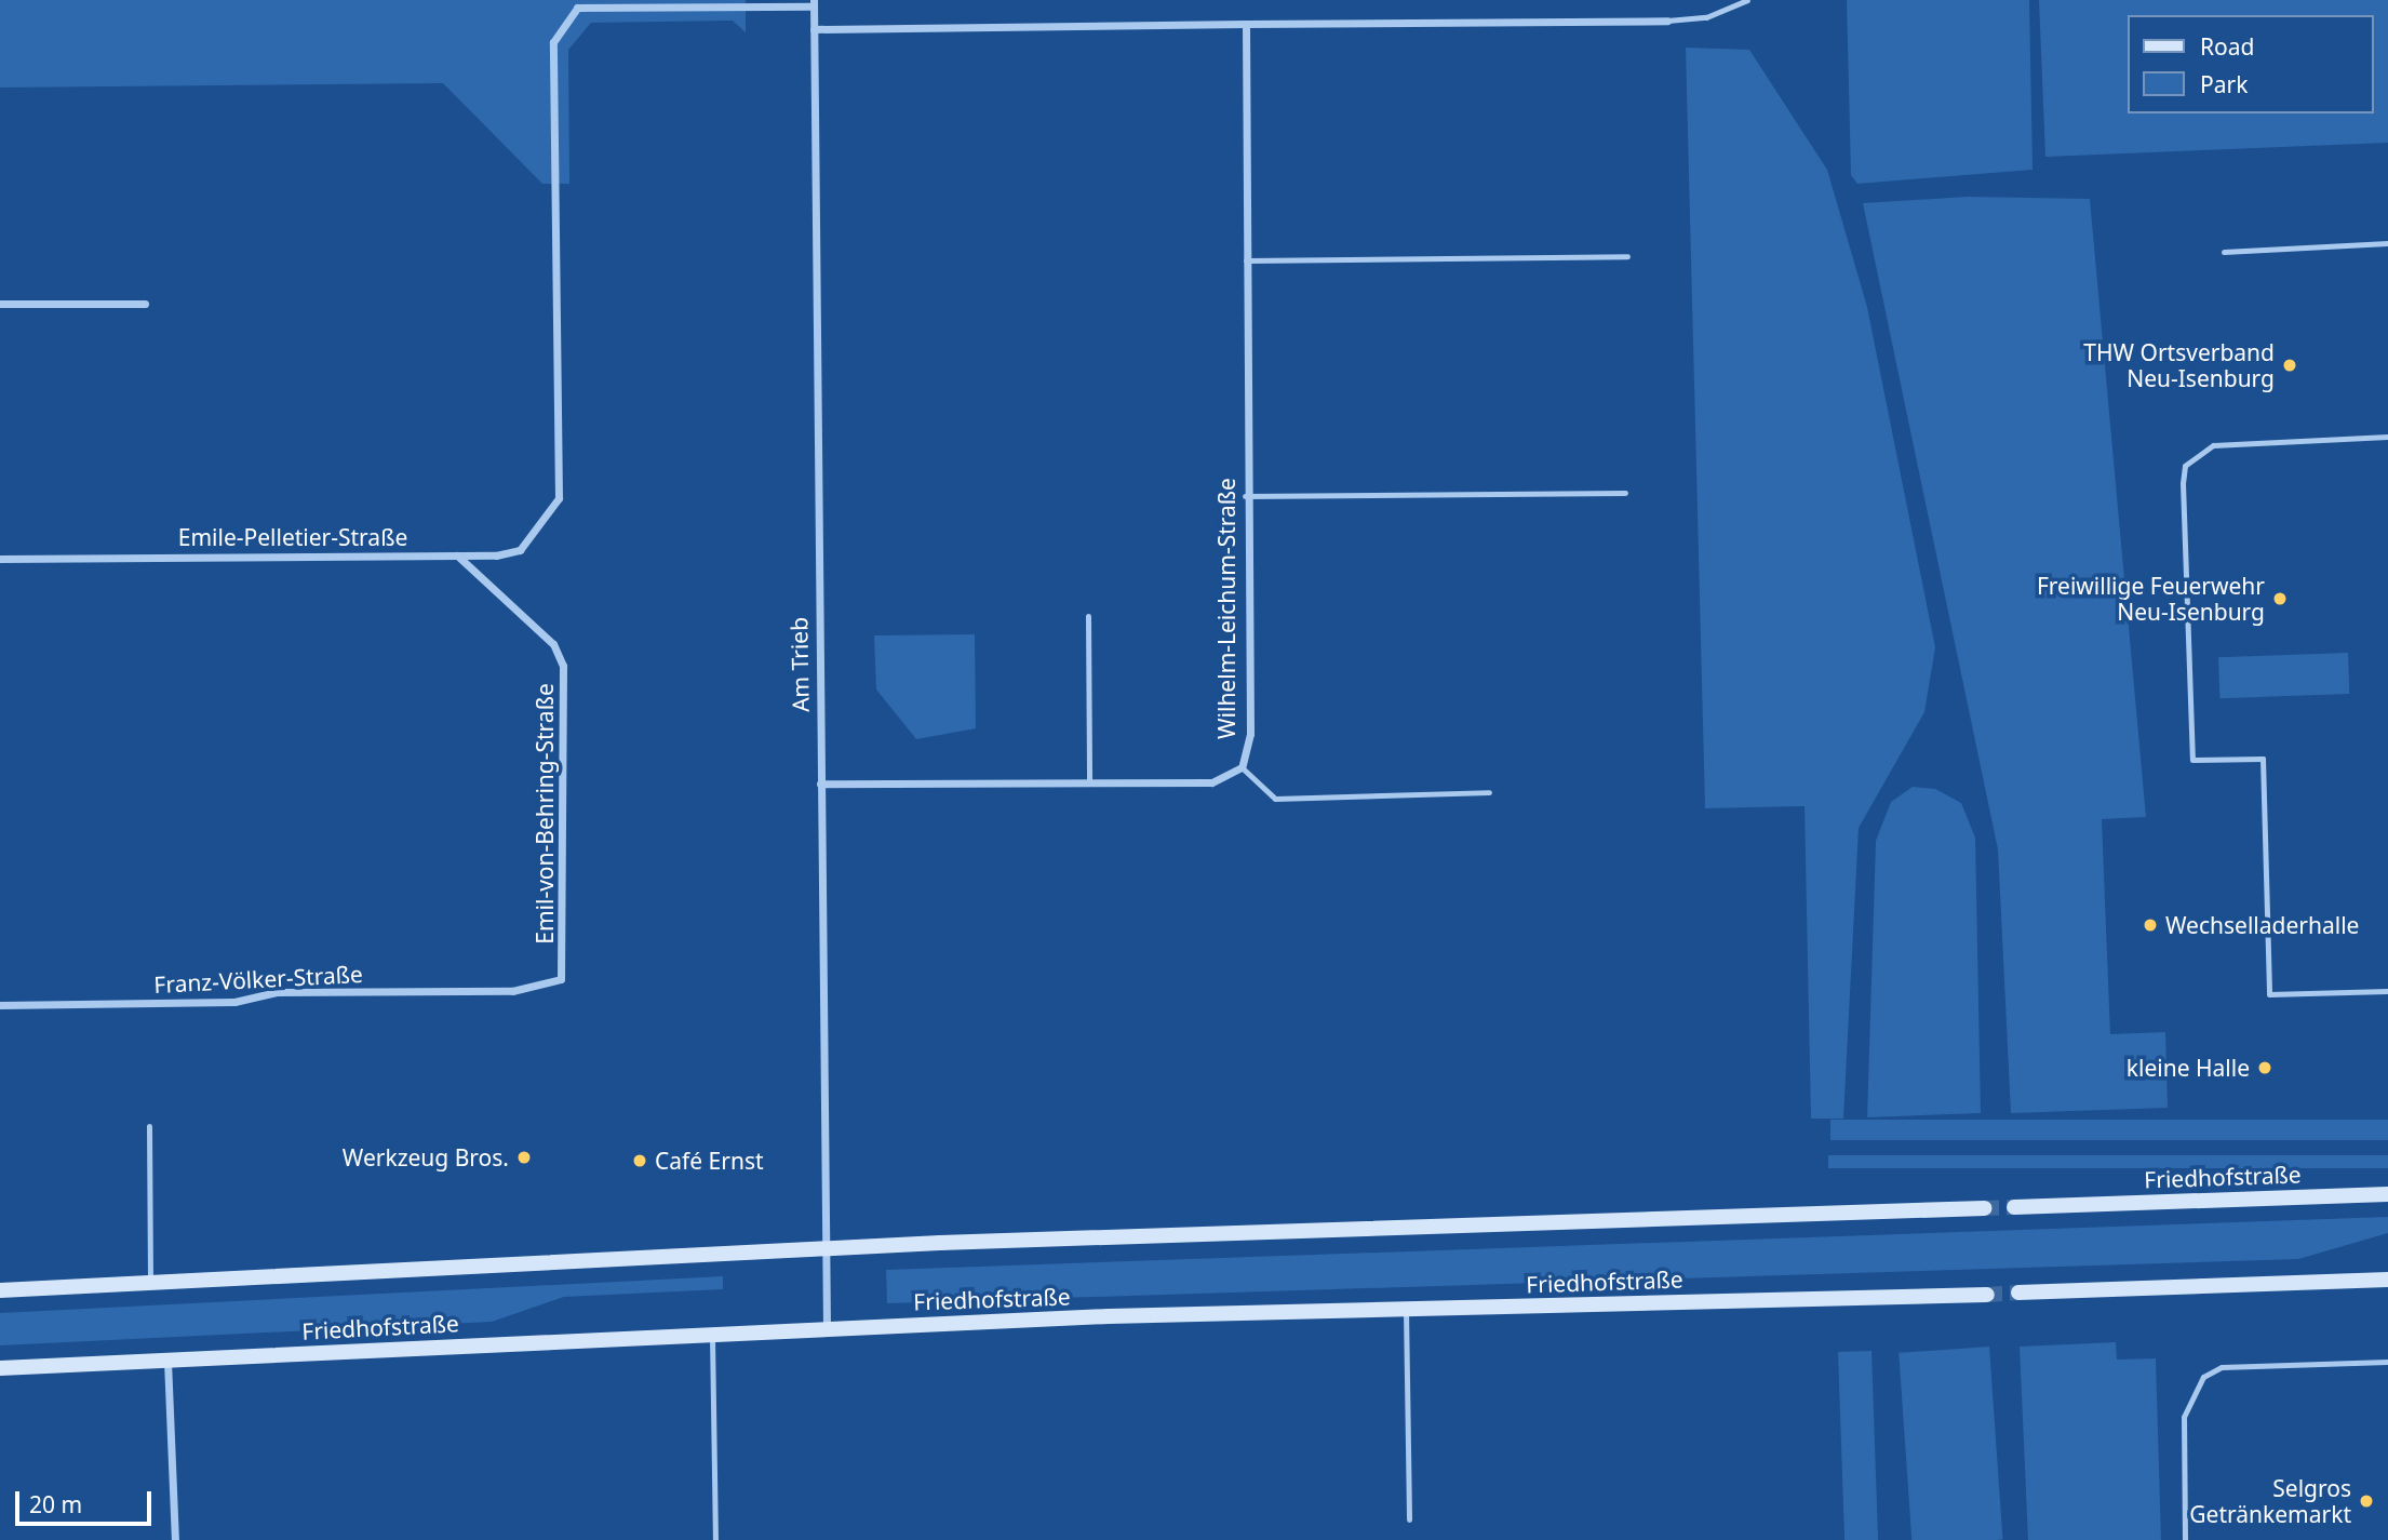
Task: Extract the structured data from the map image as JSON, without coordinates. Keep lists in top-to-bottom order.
{
  "streets": {
    "main road": ["Friedhofstraße"],
    "street": [
      "Emile-Pelletier-Straße",
      "Wilhelm-Leichum-Straße",
      "Am Trieb",
      "Emil-von-Behring-Straße",
      "Franz-Völker-Straße"
    ]
  },
  "crossings": [
    ["Emile-Pelletier-Straße", "Am Trieb"],
    ["Emile-Pelletier-Straße", "Emil-von-Behring-Straße"],
    ["Wilhelm-Leichum-Straße", "Am Trieb"],
    ["Am Trieb", "Friedhofstraße"],
    ["Emil-von-Behring-Straße", "Franz-Völker-Straße"]
  ],
  "places": [
    "THW Ortsverband Neu-Isenburg",
    "Freiwillige Feuerwehr Neu-Isenburg",
    "Wechselladerhalle",
    "kleine Halle",
    "Werkzeug Bros.",
    "Café Ernst",
    "Selgros Getränkemarkt"
  ],
  "legend": ["Road", "Park"],
  "scale_bar": "20 m"
}
